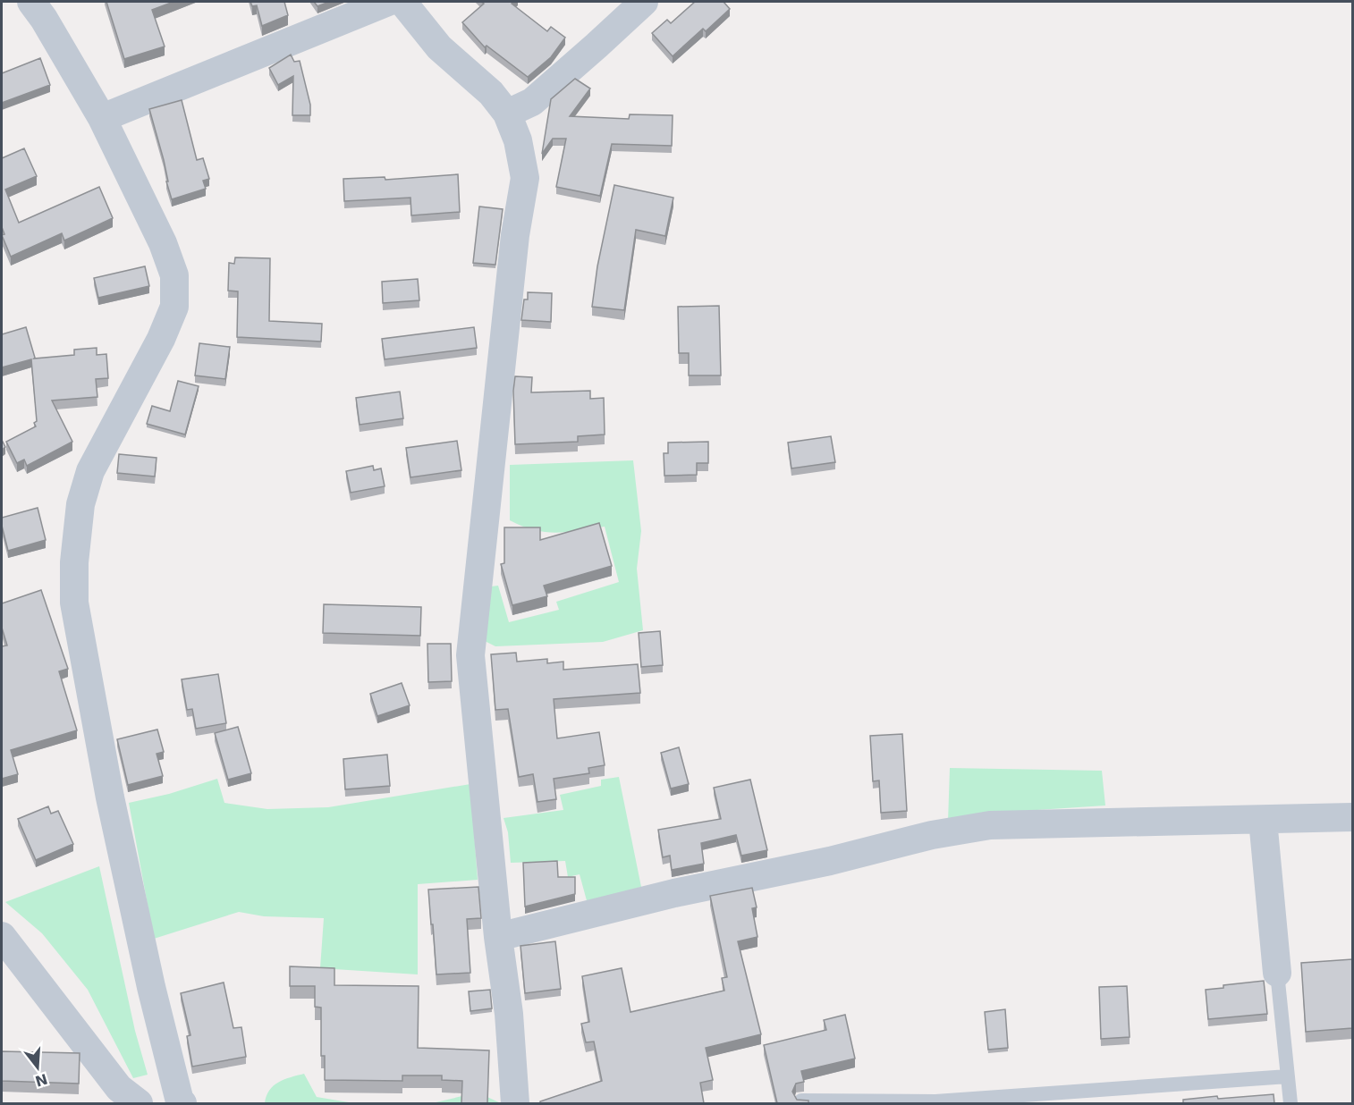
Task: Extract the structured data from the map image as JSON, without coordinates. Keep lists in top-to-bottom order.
{
  "north": "bottom"
}
